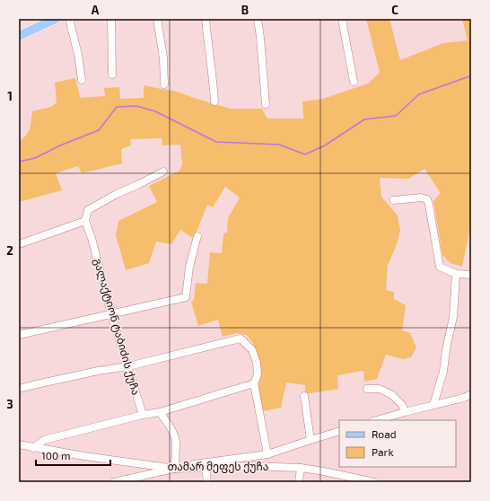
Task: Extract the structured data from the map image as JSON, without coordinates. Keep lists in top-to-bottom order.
{
  "streets": {
    "street": ["გალაქტიონ ტაბიძის ქუჩა", "თამარ მეფეს ქუჩა"]
  },
  "legend": ["Road", "Park"],
  "scale_bar": "100 m",
  "grid": {
    "columns": ["A", "B", "C"],
    "rows": ["1", "2", "3"]
  }
}
